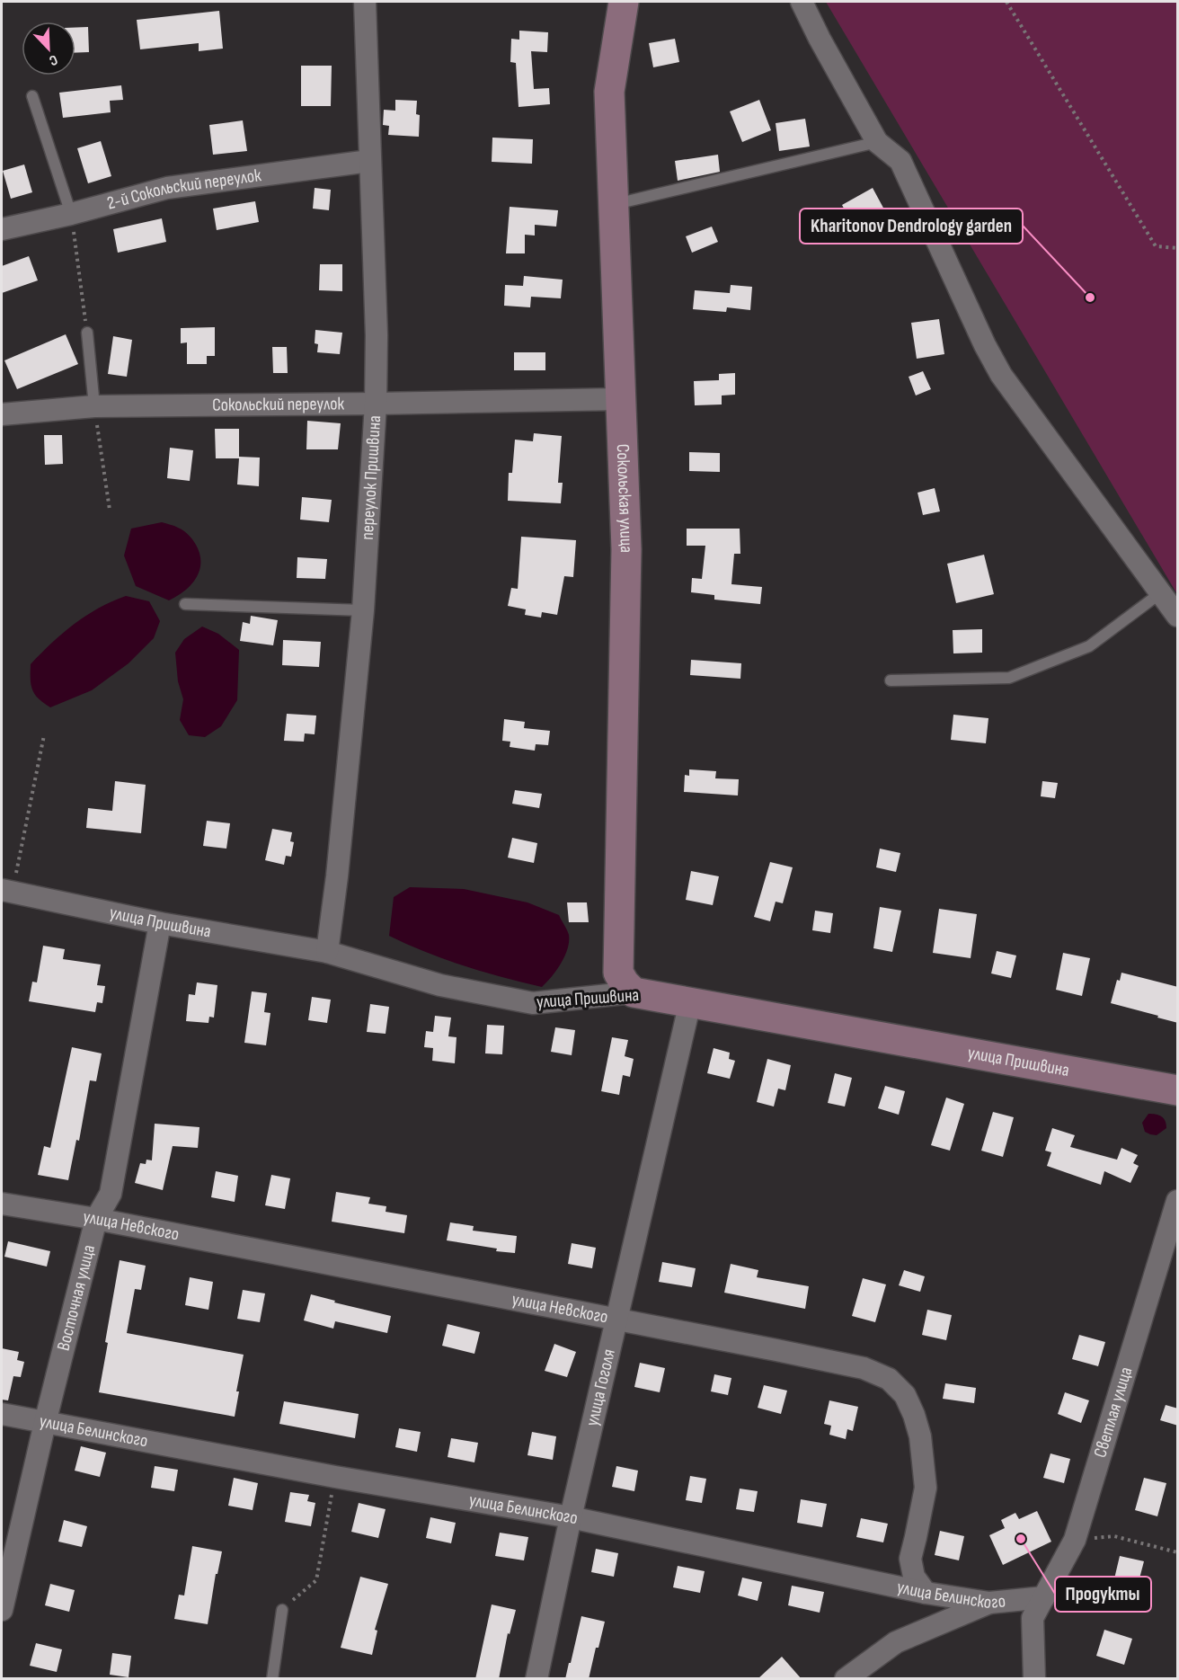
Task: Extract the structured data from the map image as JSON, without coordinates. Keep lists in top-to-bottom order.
{
  "streets": {
    "street": [
      "2-й Сокольский переулок",
      "Сокольский переулок",
      "переулок Пришвина",
      "Сокольская улица",
      "улица Пришвина",
      "улица Невского",
      "Восточная улица",
      "улица Гоголя",
      "Светлая улица",
      "улица Белинского"
    ]
  },
  "crossings": [
    ["2-й Сокольский переулок", "переулок Пришвина"],
    ["Сокольский переулок", "переулок Пришвина"],
    ["Сокольский переулок", "Сокольская улица"],
    ["переулок Пришвина", "улица Пришвина"],
    ["Сокольская улица", "улица Пришвина"],
    ["улица Пришвина", "Восточная улица"],
    ["улица Пришвина", "улица Гоголя"],
    ["улица Невского", "Восточная улица"],
    ["улица Невского", "улица Гоголя"],
    ["улица Невского", "улица Белинского"],
    ["Восточная улица", "улица Белинского"],
    ["улица Гоголя", "улица Белинского"],
    ["Светлая улица", "улица Белинского"]
  ],
  "places": ["Kharitonov Dendrology garden", "Продукты"],
  "north": "bottom right"
}
